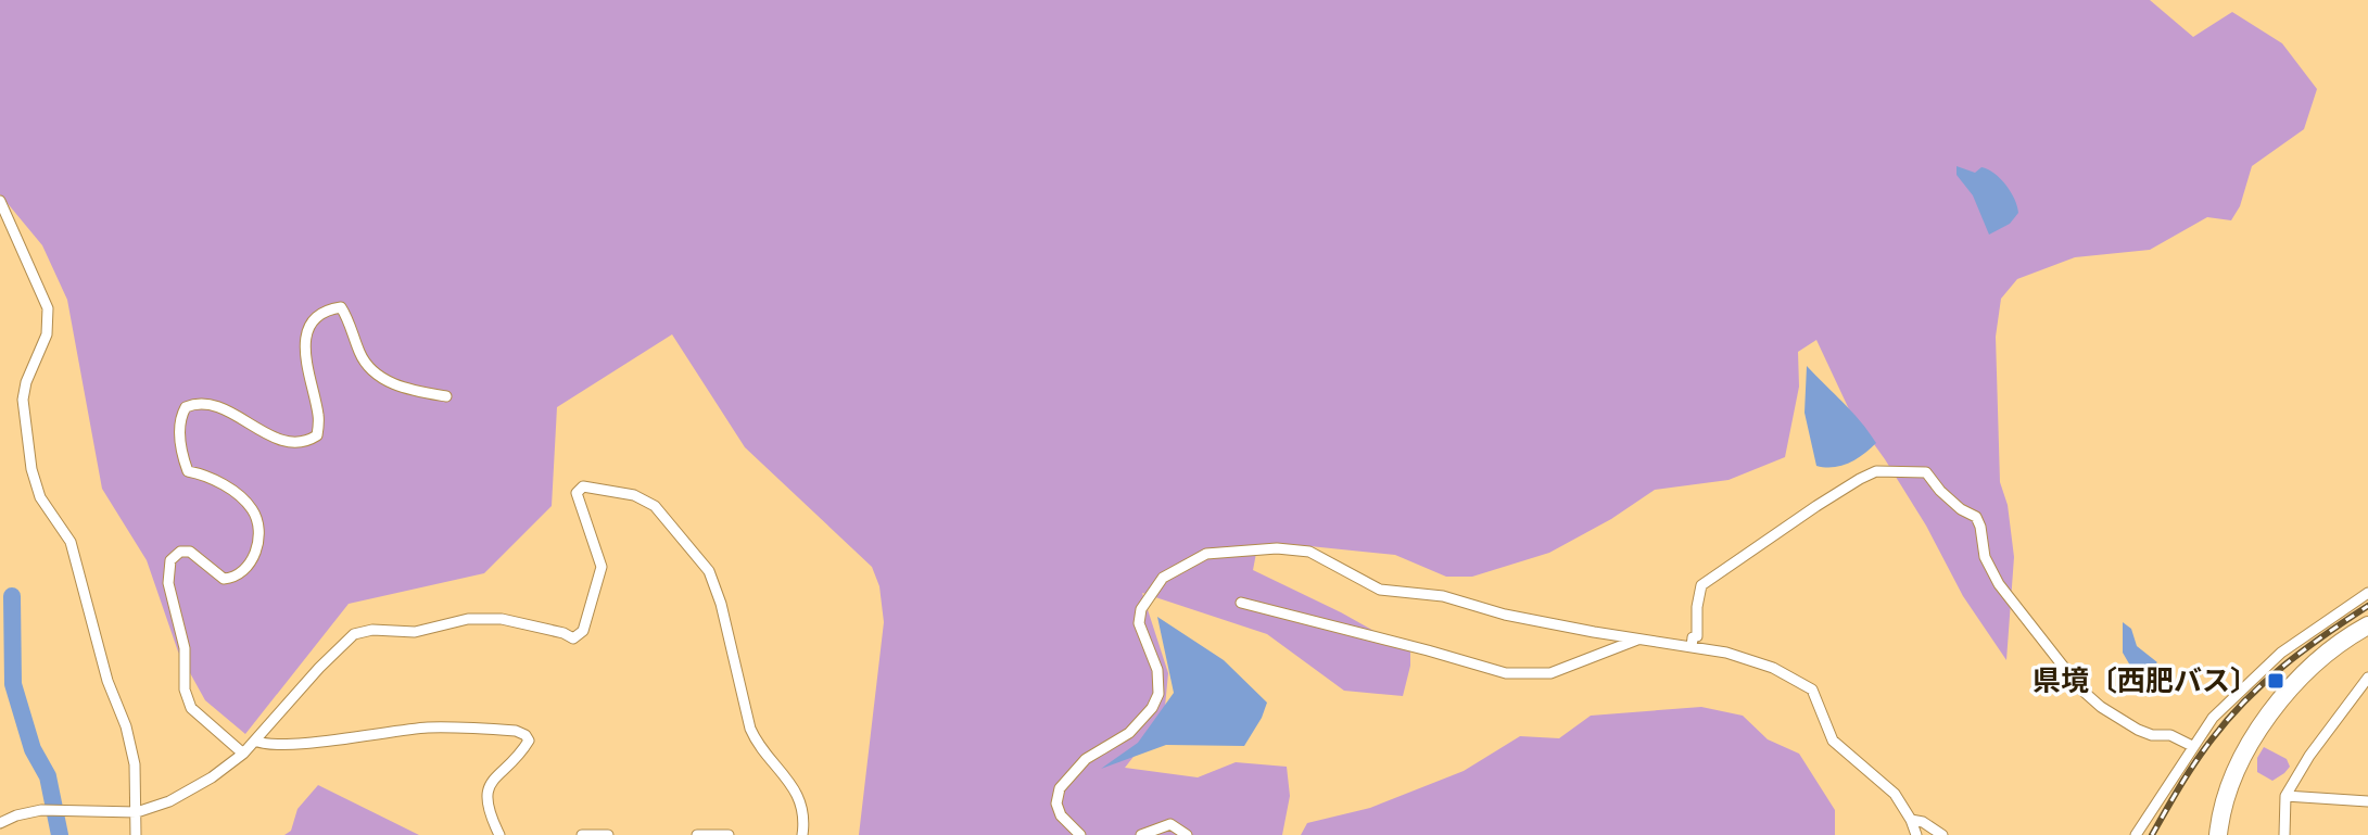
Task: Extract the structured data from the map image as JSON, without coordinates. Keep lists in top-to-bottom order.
{
  "places": {
    "transit": ["県境〔西肥バス〕"]
  }
}
